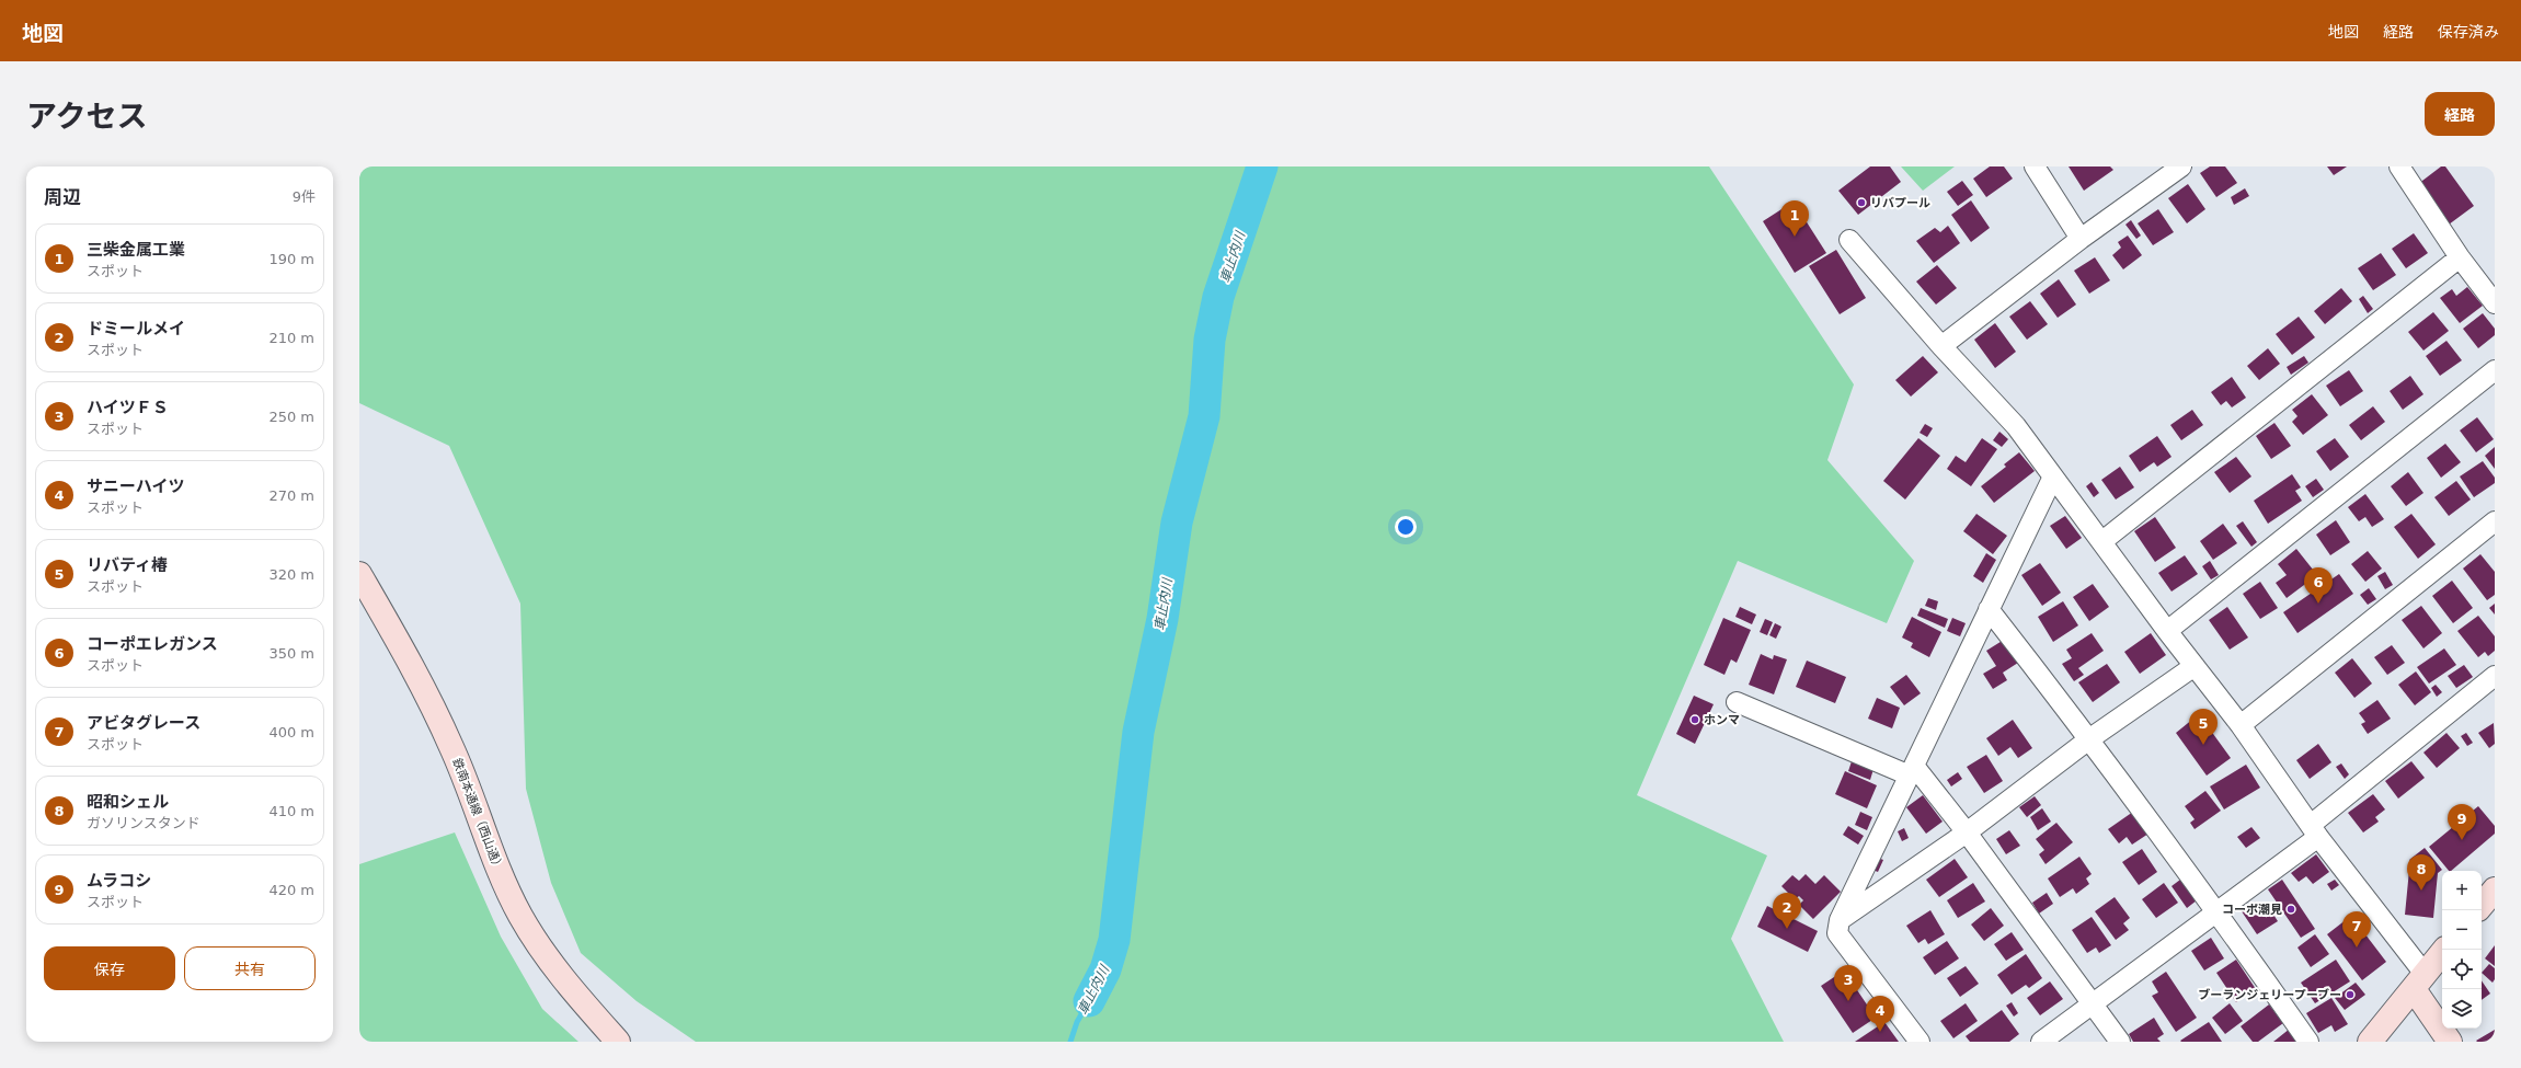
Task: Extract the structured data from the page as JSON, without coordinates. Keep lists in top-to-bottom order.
{
  "streets": {
    "street": ["鉄南本通線（西山通）"]
  },
  "water": ["車止内川"],
  "places": [
    "リバプール",
    "ホンマ",
    "コーポ潮見",
    "ブーランジェリープーブー"
  ],
  "page": {
    "header": "地図",
    "nav": ["地図", "経路", "保存済み"],
    "title": "アクセス",
    "buttons": [
      "経路",
      ["保存", "共有"]
    ],
    "heading": ["周辺", "9件"],
    "pins": [
      "1",
      "6",
      "5",
      "9",
      "8",
      "2",
      "7",
      "3",
      "4"
    ],
    "list": [
      {
        "mark": "1",
        "name": "三柴金属工業",
        "note": "スポット",
        "value": "190 m"
      },
      {
        "mark": "2",
        "name": "ドミールメイ",
        "note": "スポット",
        "value": "210 m"
      },
      {
        "mark": "3",
        "name": "ハイツＦＳ",
        "note": "スポット",
        "value": "250 m"
      },
      {
        "mark": "4",
        "name": "サニーハイツ",
        "note": "スポット",
        "value": "270 m"
      },
      {
        "mark": "5",
        "name": "リバティ椿",
        "note": "スポット",
        "value": "320 m"
      },
      {
        "mark": "6",
        "name": "コーポエレガンス",
        "note": "スポット",
        "value": "350 m"
      },
      {
        "mark": "7",
        "name": "アビタグレース",
        "note": "スポット",
        "value": "400 m"
      },
      {
        "mark": "8",
        "name": "昭和シェル",
        "note": "ガソリンスタンド",
        "value": "410 m"
      },
      {
        "mark": "9",
        "name": "ムラコシ",
        "note": "スポット",
        "value": "420 m"
      }
    ],
    "map_buttons": ["+", "−"]
  }
}
